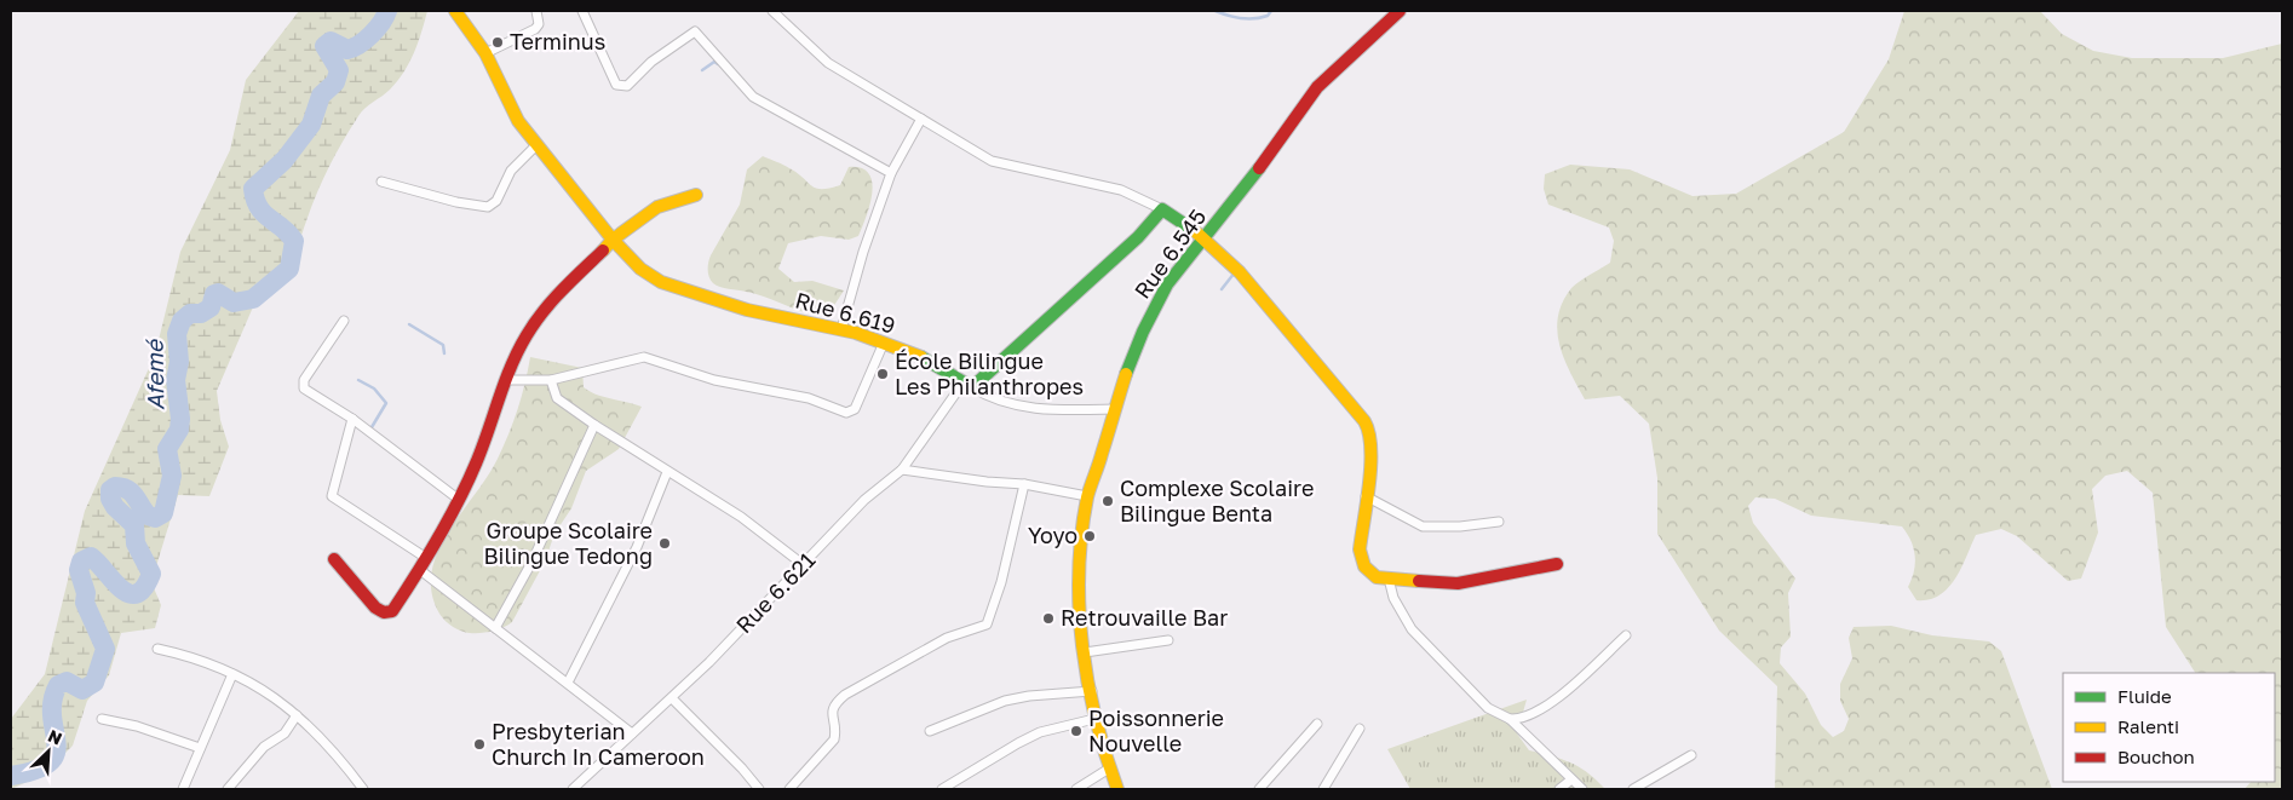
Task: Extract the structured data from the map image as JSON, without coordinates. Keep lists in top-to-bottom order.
{
  "streets": {
    "street": ["Rue 6.545", "Rue 6.619", "Rue 6.621"]
  },
  "crossings": [
    ["Rue 6.619", "Rue 6.621"]
  ],
  "water": ["Afemé"],
  "places": [
    "Terminus",
    "École Bilingue Les Philanthropes",
    "Complexe Scolaire Bilingue Benta",
    "Yoyo",
    "Groupe Scolaire Bilingue Tedong",
    "Retrouvaille Bar",
    "Poissonnerie Nouvelle",
    "Presbyterian Church In Cameroon"
  ],
  "legend": ["Fluide", "Ralenti", "Bouchon"],
  "north": "top right"
}
